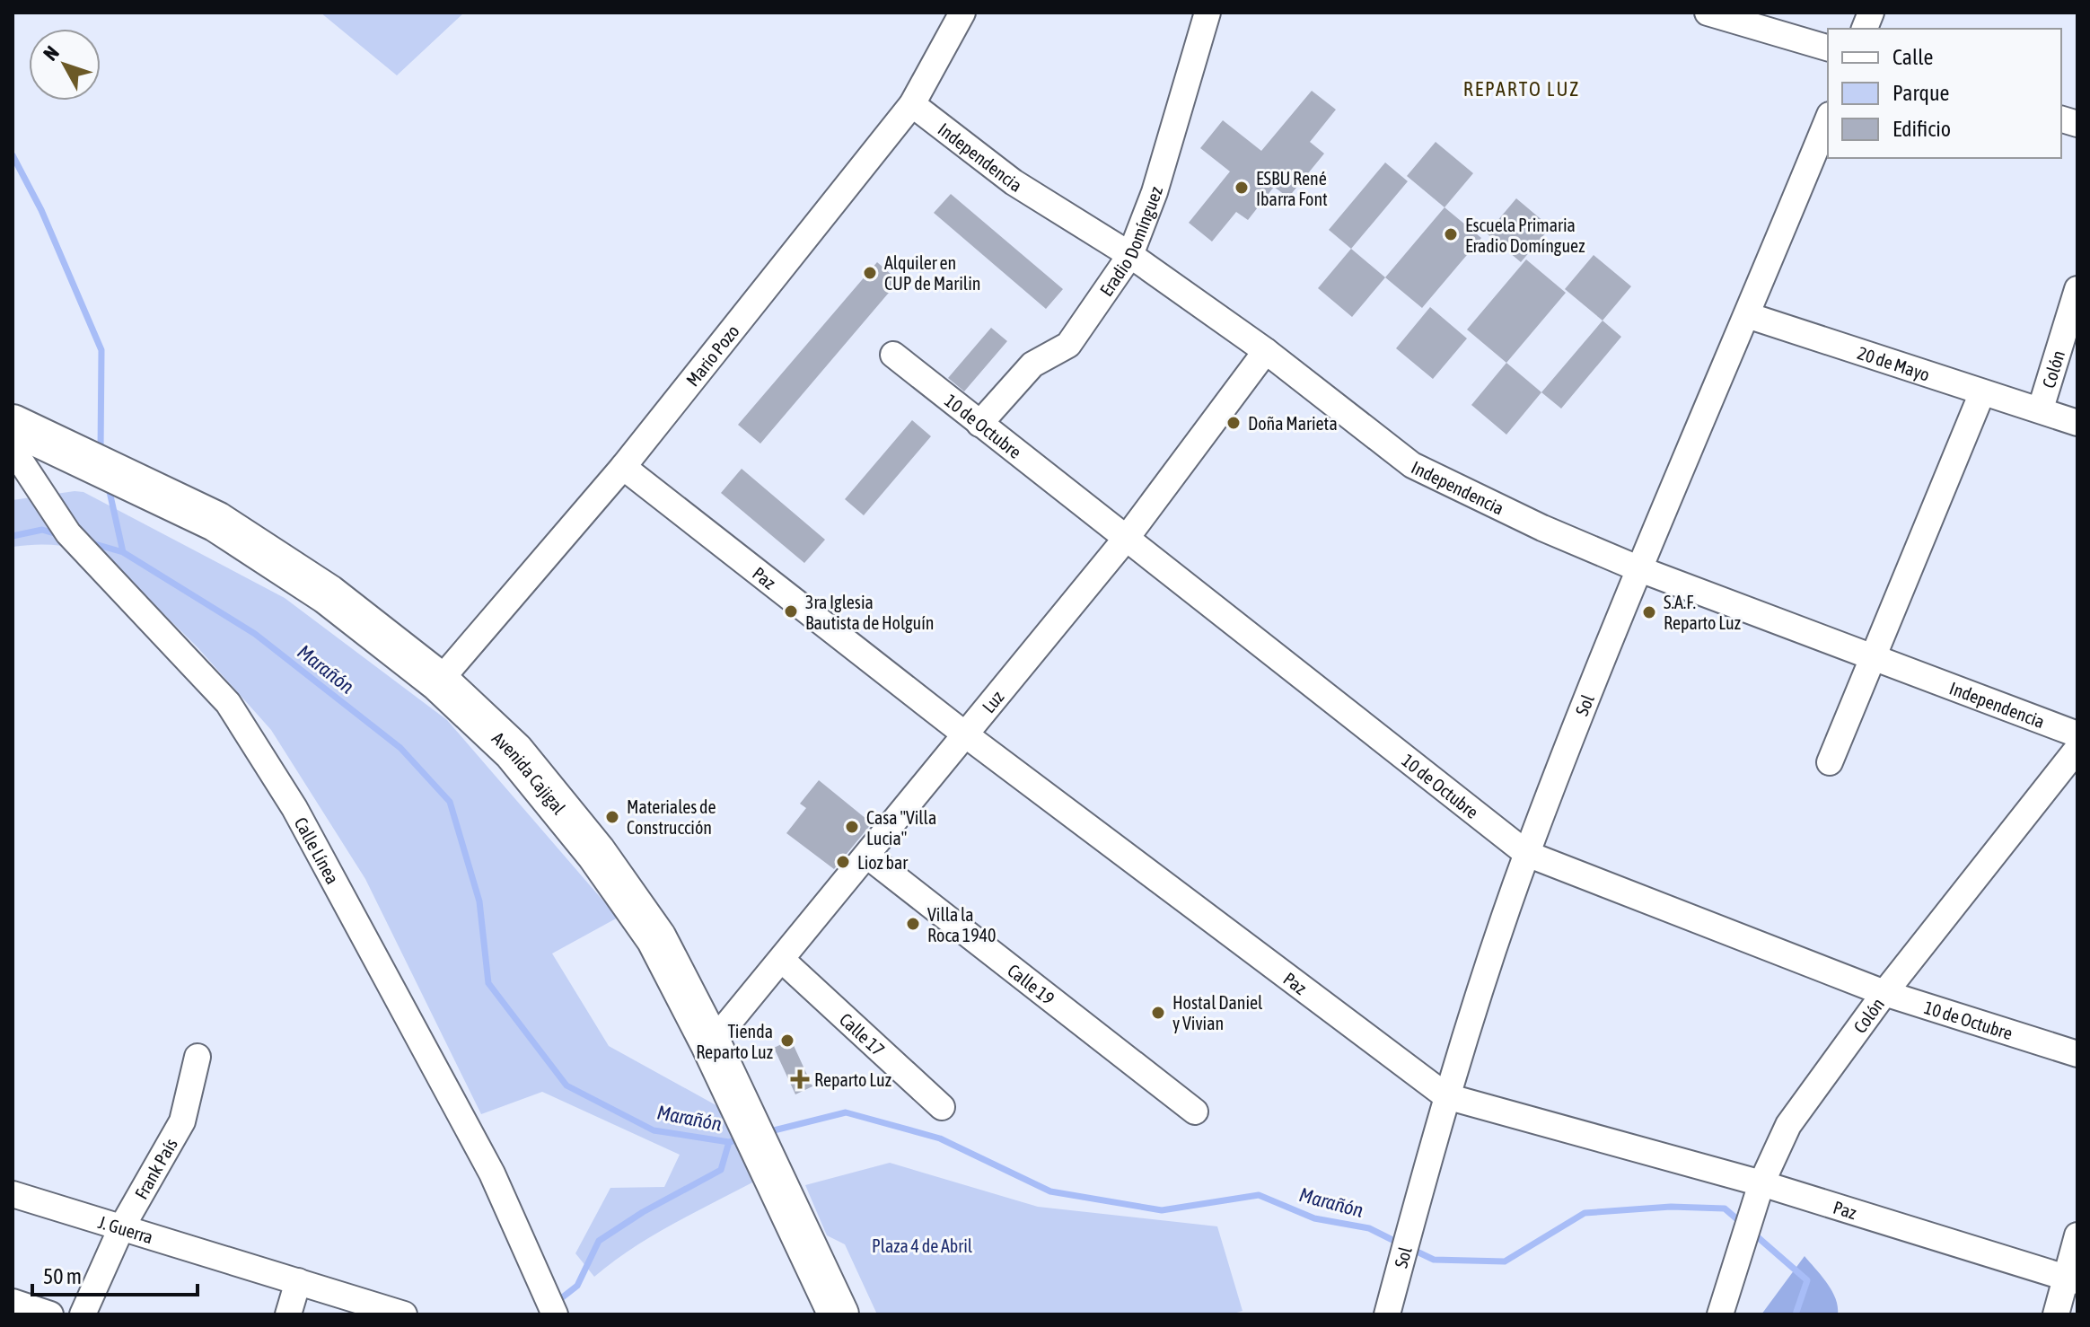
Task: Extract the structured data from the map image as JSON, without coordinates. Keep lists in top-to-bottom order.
{
  "streets": {
    "main road": ["Avenida Cajigal"],
    "street": [
      "Independencia",
      "Eradio Domínguez",
      "Mario Pozo",
      "20 de Mayo",
      "Colón",
      "10 de Octubre",
      "Paz",
      "Luz",
      "Sol",
      "Calle Línea",
      "Calle 19",
      "Calle 17",
      "Frank País",
      "J. Guerra"
    ]
  },
  "crossings": [
    ["Independencia", "Eradio Domínguez"],
    ["Independencia", "Mario Pozo"],
    ["Independencia", "Luz"],
    ["Independencia", "Sol"],
    ["Eradio Domínguez", "10 de Octubre"],
    ["Mario Pozo", "Paz"],
    ["Mario Pozo", "Avenida Cajigal"],
    ["20 de Mayo", "Colón"],
    ["20 de Mayo", "Sol"],
    ["Colón", "10 de Octubre"],
    ["Colón", "Paz"],
    ["10 de Octubre", "Luz"],
    ["10 de Octubre", "Sol"],
    ["Paz", "Luz"],
    ["Paz", "Sol"],
    ["Luz", "Avenida Cajigal"],
    ["Luz", "Calle 19"],
    ["Luz", "Calle 17"],
    ["Frank País", "J. Guerra"]
  ],
  "districts": ["REPARTO LUZ"],
  "water": ["Marañón"],
  "parks": ["Plaza 4 de Abril"],
  "places": {
    "other": [
      "ESBU René Ibarra Font",
      "Escuela Primaria Eradio Domínguez",
      "Alquiler en CUP de Marilin",
      "Doña Marieta",
      "3ra Iglesia Bautista de Holguín",
      "S.A.F. Reparto Luz",
      "Materiales de Construcción",
      "Casa \"Villa Lucia\"",
      "Lioz bar",
      "Villa la Roca 1940",
      "Hostal Daniel y Vivian",
      "Tienda Reparto Luz"
    ],
    "health": ["Reparto Luz"]
  },
  "legend": ["Calle", "Parque", "Edificio"],
  "scale_bar": "50 m",
  "north": "top left"
}
